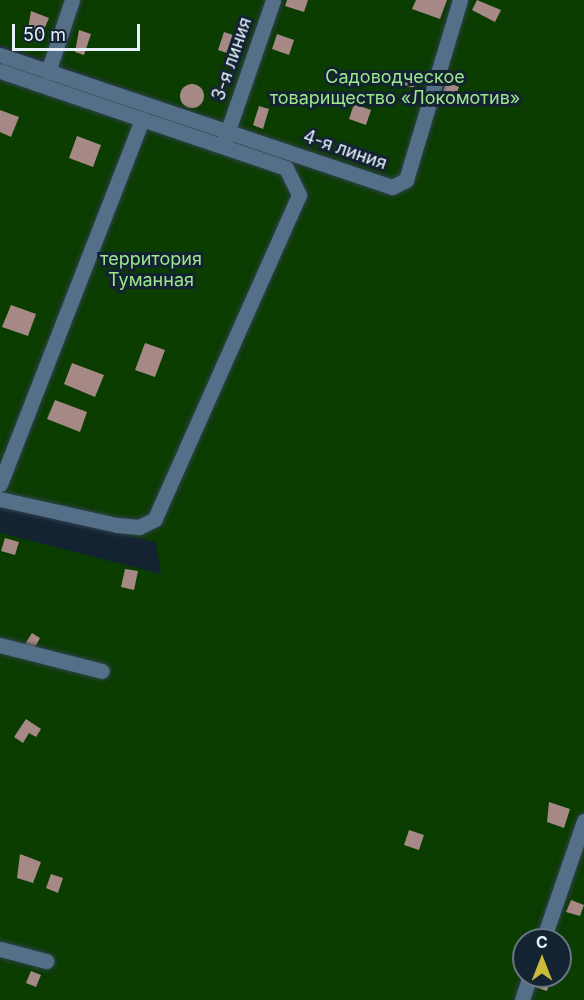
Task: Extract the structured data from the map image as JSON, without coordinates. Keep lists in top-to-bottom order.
{
  "streets": {
    "street": ["3-я линия", "4-я линия"]
  },
  "crossings": [
    ["3-я линия", "4-я линия"]
  ],
  "parks": ["Садоводческое товарищество «Локомотив»", "территория Туманная"],
  "scale_bar": "50 m",
  "north": "top"
}
